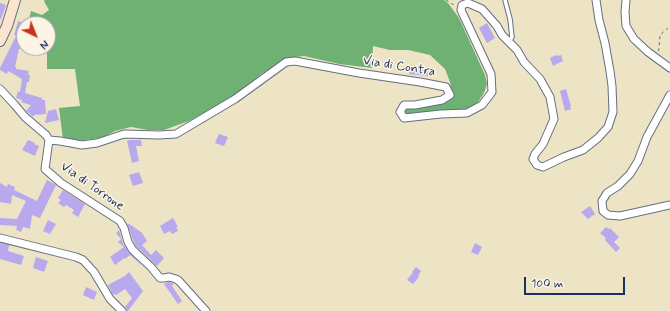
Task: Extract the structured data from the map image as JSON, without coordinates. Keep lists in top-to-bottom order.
{
  "streets": {
    "street": ["Via di Contra", "Via di Torrone"]
  },
  "crossings": [
    ["Via di Contra", "Via di Torrone"]
  ],
  "scale_bar": "100 m",
  "north": "bottom right"
}
